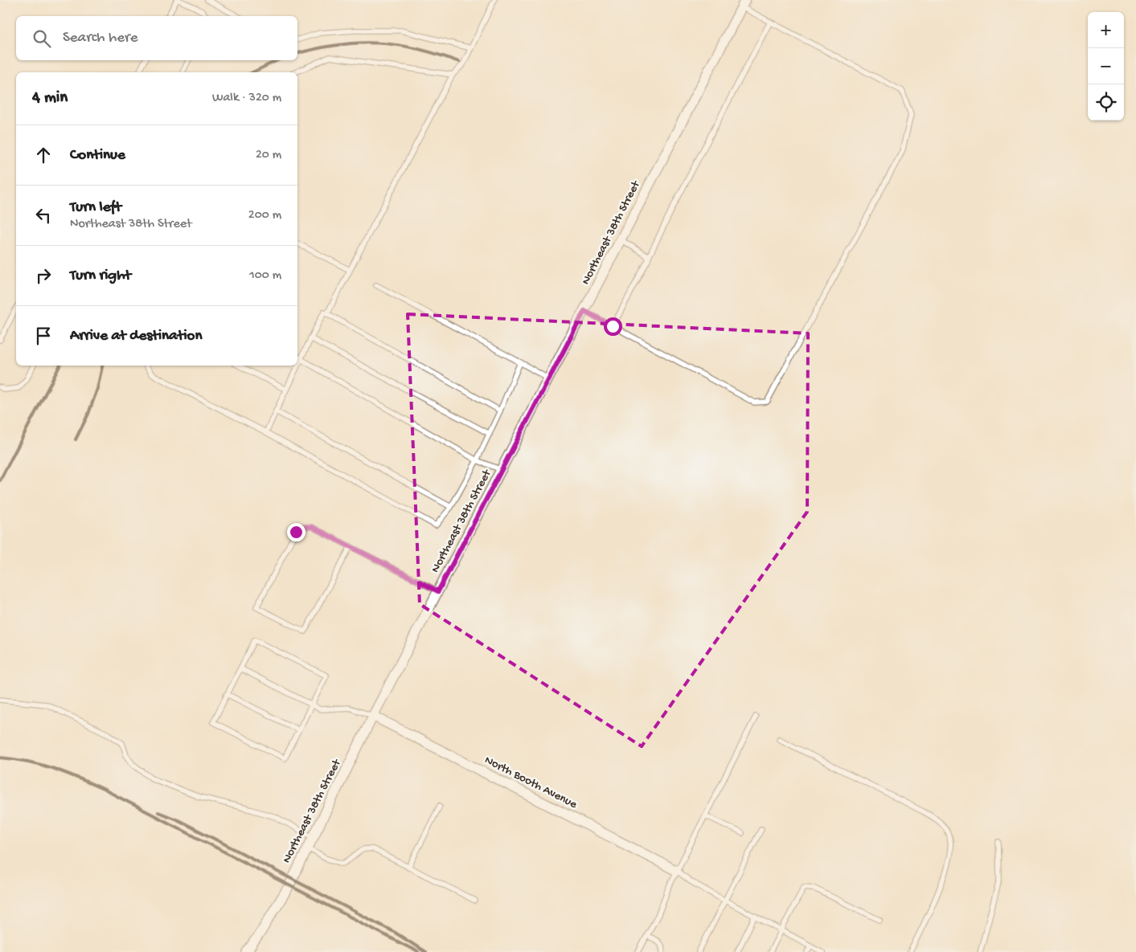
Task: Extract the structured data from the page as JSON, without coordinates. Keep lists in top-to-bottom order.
{
  "streets": {
    "street": ["Northeast 38th Street", "North Booth Avenue"]
  },
  "crossings": [
    ["Northeast 38th Street", "North Booth Avenue"]
  ],
  "page": {
    "map_buttons": ["+", "−"],
    "search": "Search here",
    "heading": ["4 min", "Walk · 320 m"],
    "list": [
      ["Continue", "20 m"],
      ["Turn left", "Northeast 38th Street", "200 m"],
      ["Turn right", "100 m"],
      "Arrive at destination"
    ]
  }
}
